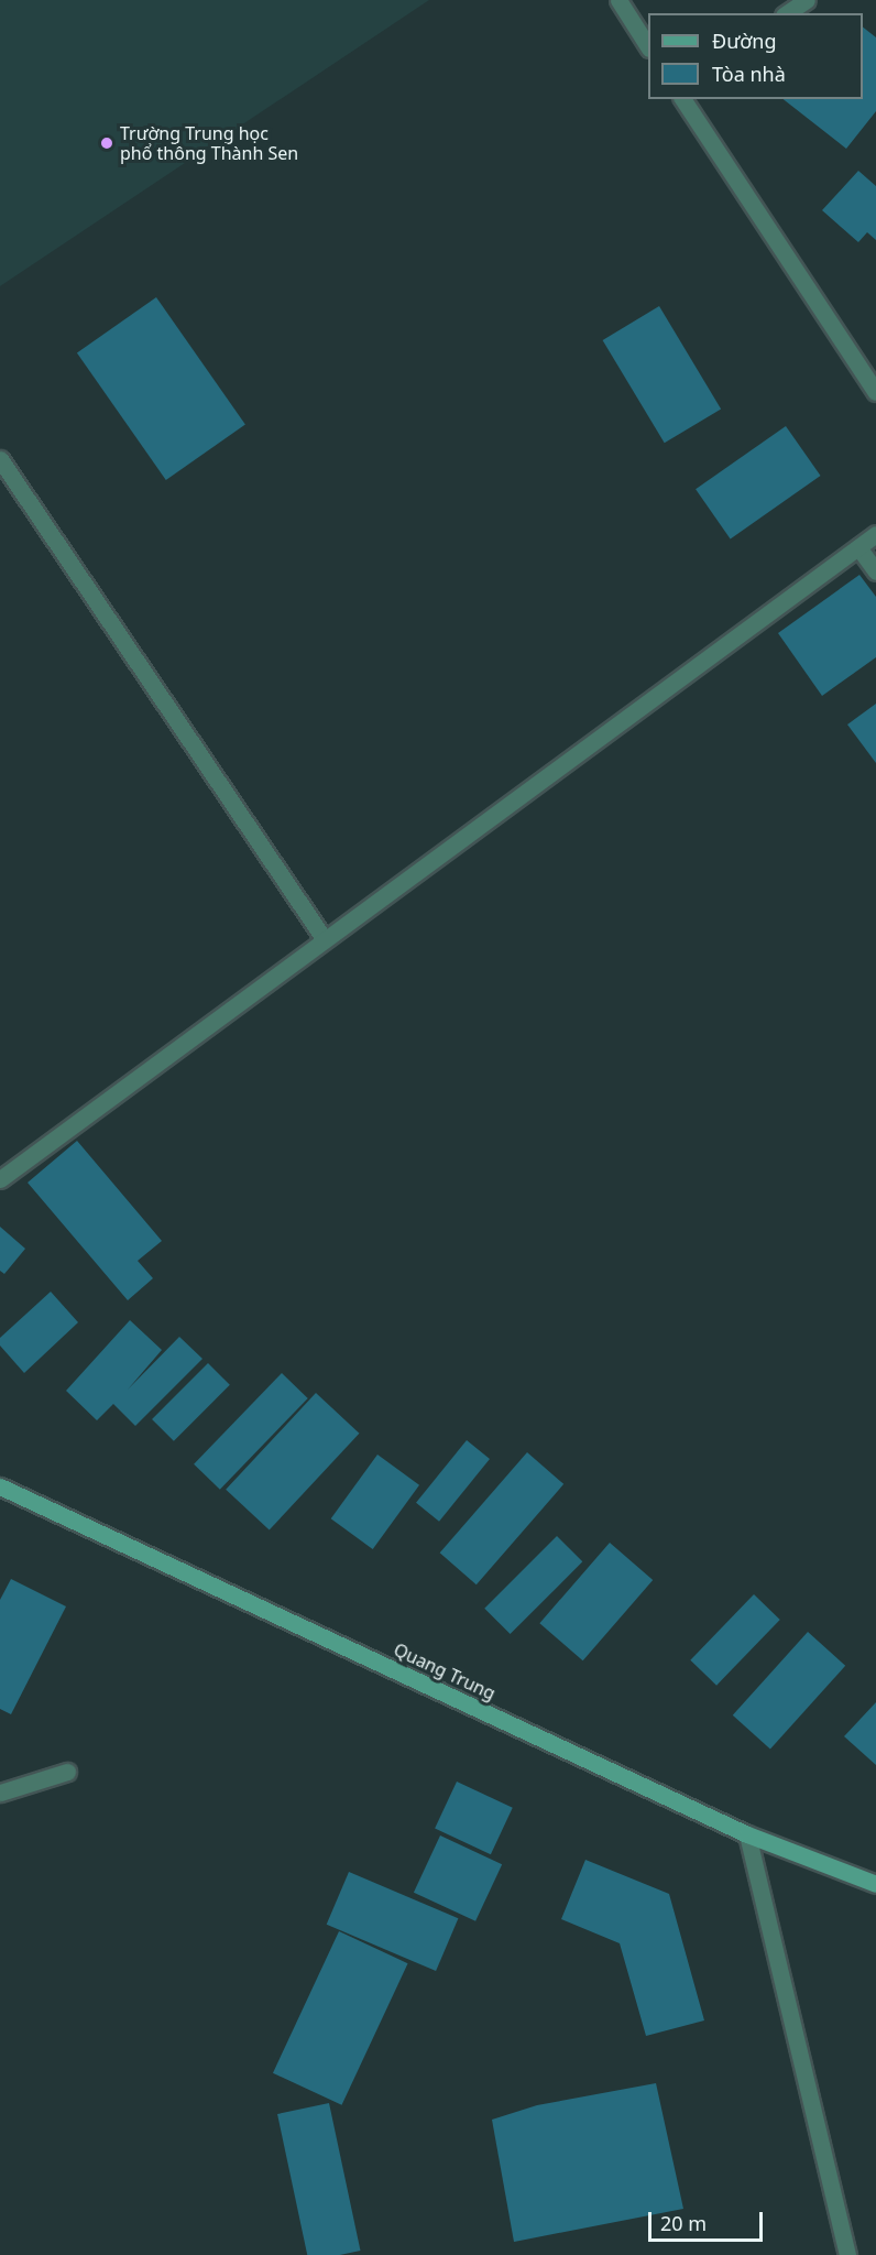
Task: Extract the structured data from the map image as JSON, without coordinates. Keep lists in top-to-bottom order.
{
  "streets": {
    "main road": ["Quang Trung"]
  },
  "places": ["Trường Trung học phổ thông Thành Sen"],
  "legend": ["Đường", "Tòa nhà"],
  "scale_bar": "20 m"
}
